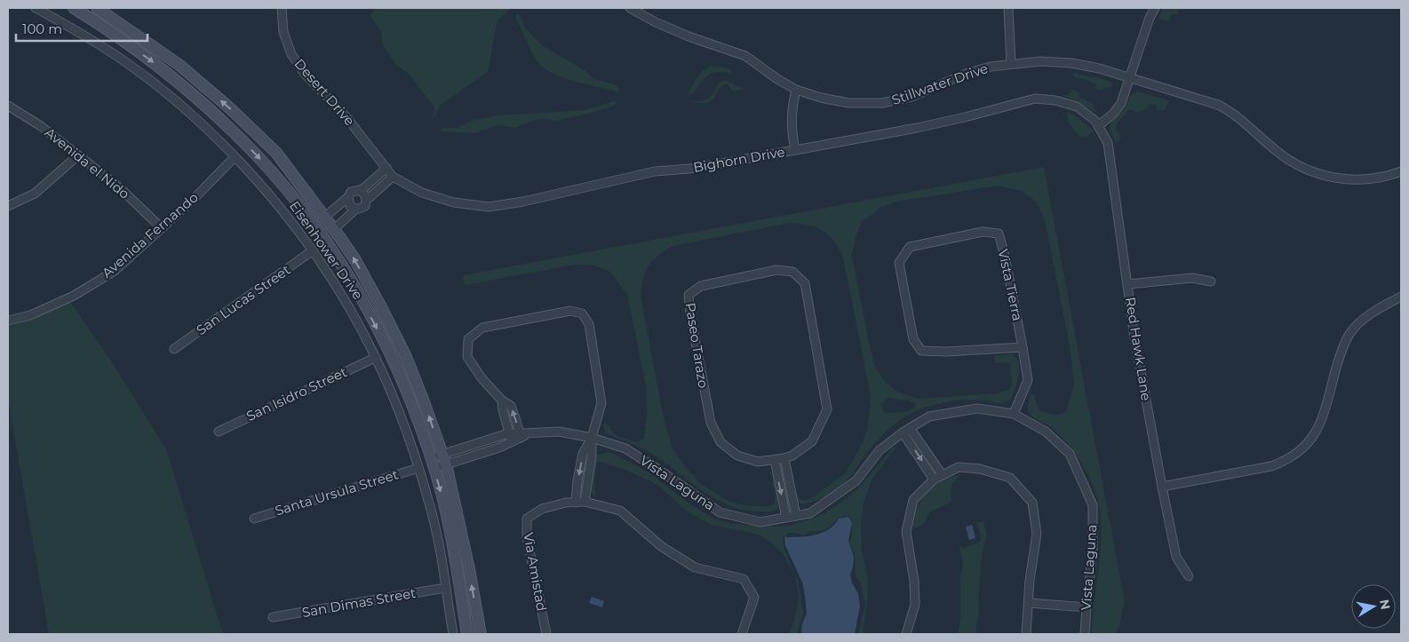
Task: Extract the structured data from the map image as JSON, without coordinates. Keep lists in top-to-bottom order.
{
  "streets": {
    "main road": ["Eisenhower Drive"],
    "street": [
      "Stillwater Drive",
      "Desert Drive",
      "Bighorn Drive",
      "Avenida el Nido",
      "Avenida Fernando",
      "Vista Tierra",
      "San Lucas Street",
      "Paseo Tarazo",
      "Red Hawk Lane",
      "San Isidro Street",
      "Vista Laguna",
      "Santa Ursula Street",
      "Via Amistad",
      "San Dimas Street"
    ]
  },
  "crossings": [
    ["Desert Drive", "Bighorn Drive"],
    ["Bighorn Drive", "Red Hawk Lane"],
    ["Avenida el Nido", "Avenida Fernando"],
    ["Avenida Fernando", "Eisenhower Drive"],
    ["Eisenhower Drive", "San Lucas Street"],
    ["Eisenhower Drive", "San Isidro Street"],
    ["Eisenhower Drive", "Vista Laguna"],
    ["Eisenhower Drive", "Santa Ursula Street"],
    ["Eisenhower Drive", "San Dimas Street"],
    ["Vista Tierra", "Vista Laguna"]
  ],
  "scale_bar": "100 m",
  "north": "right"
}
